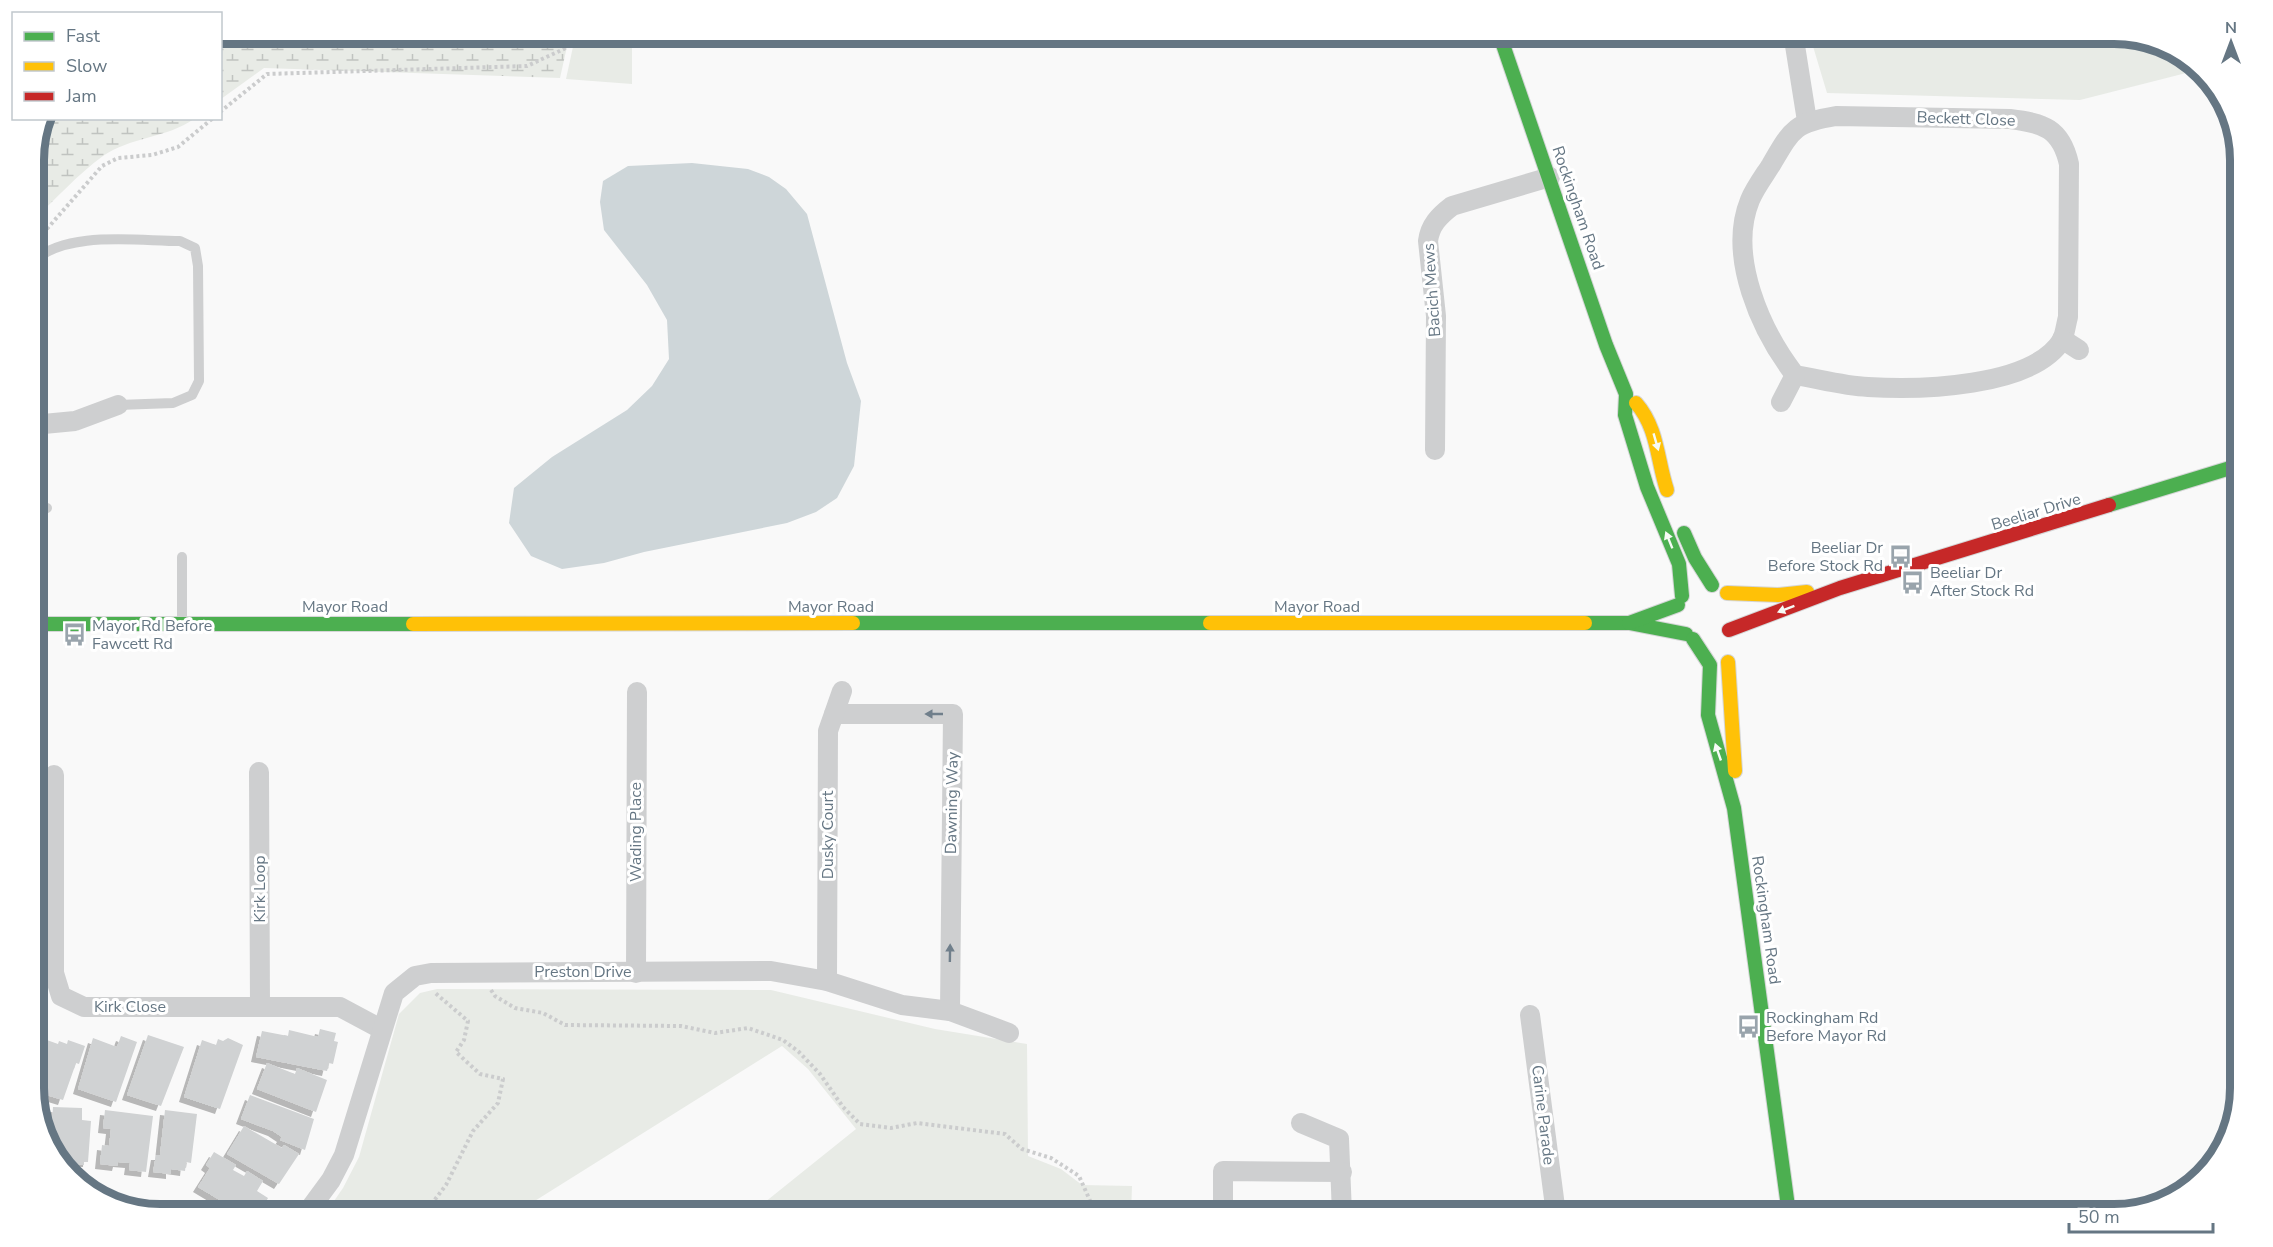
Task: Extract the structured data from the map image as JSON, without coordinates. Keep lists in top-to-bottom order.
{
  "streets": {
    "main road": ["Rockingham Road", "Beeliar Drive", "Mayor Road"],
    "street": [
      "Beckett Close",
      "Bacich Mews",
      "Dawning Way",
      "Wading Place",
      "Dusky Court",
      "Kirk Loop",
      "Preston Drive",
      "Kirk Close",
      "Carine Parade"
    ]
  },
  "crossings": [
    ["Rockingham Road", "Bacich Mews"],
    ["Rockingham Road", "Beeliar Drive"],
    ["Rockingham Road", "Mayor Road"],
    ["Beeliar Drive", "Mayor Road"],
    ["Dawning Way", "Dusky Court"],
    ["Dawning Way", "Preston Drive"],
    ["Wading Place", "Preston Drive"],
    ["Dusky Court", "Preston Drive"],
    ["Kirk Loop", "Kirk Close"]
  ],
  "places": {
    "bus stop": [
      "Beeliar Dr Before Stock Rd",
      "Beeliar Dr After Stock Rd",
      "Mayor Rd Before Fawcett Rd",
      "Rockingham Rd Before Mayor Rd"
    ]
  },
  "legend": ["Fast", "Slow", "Jam"],
  "scale_bar": "50 m",
  "north": "top"
}
